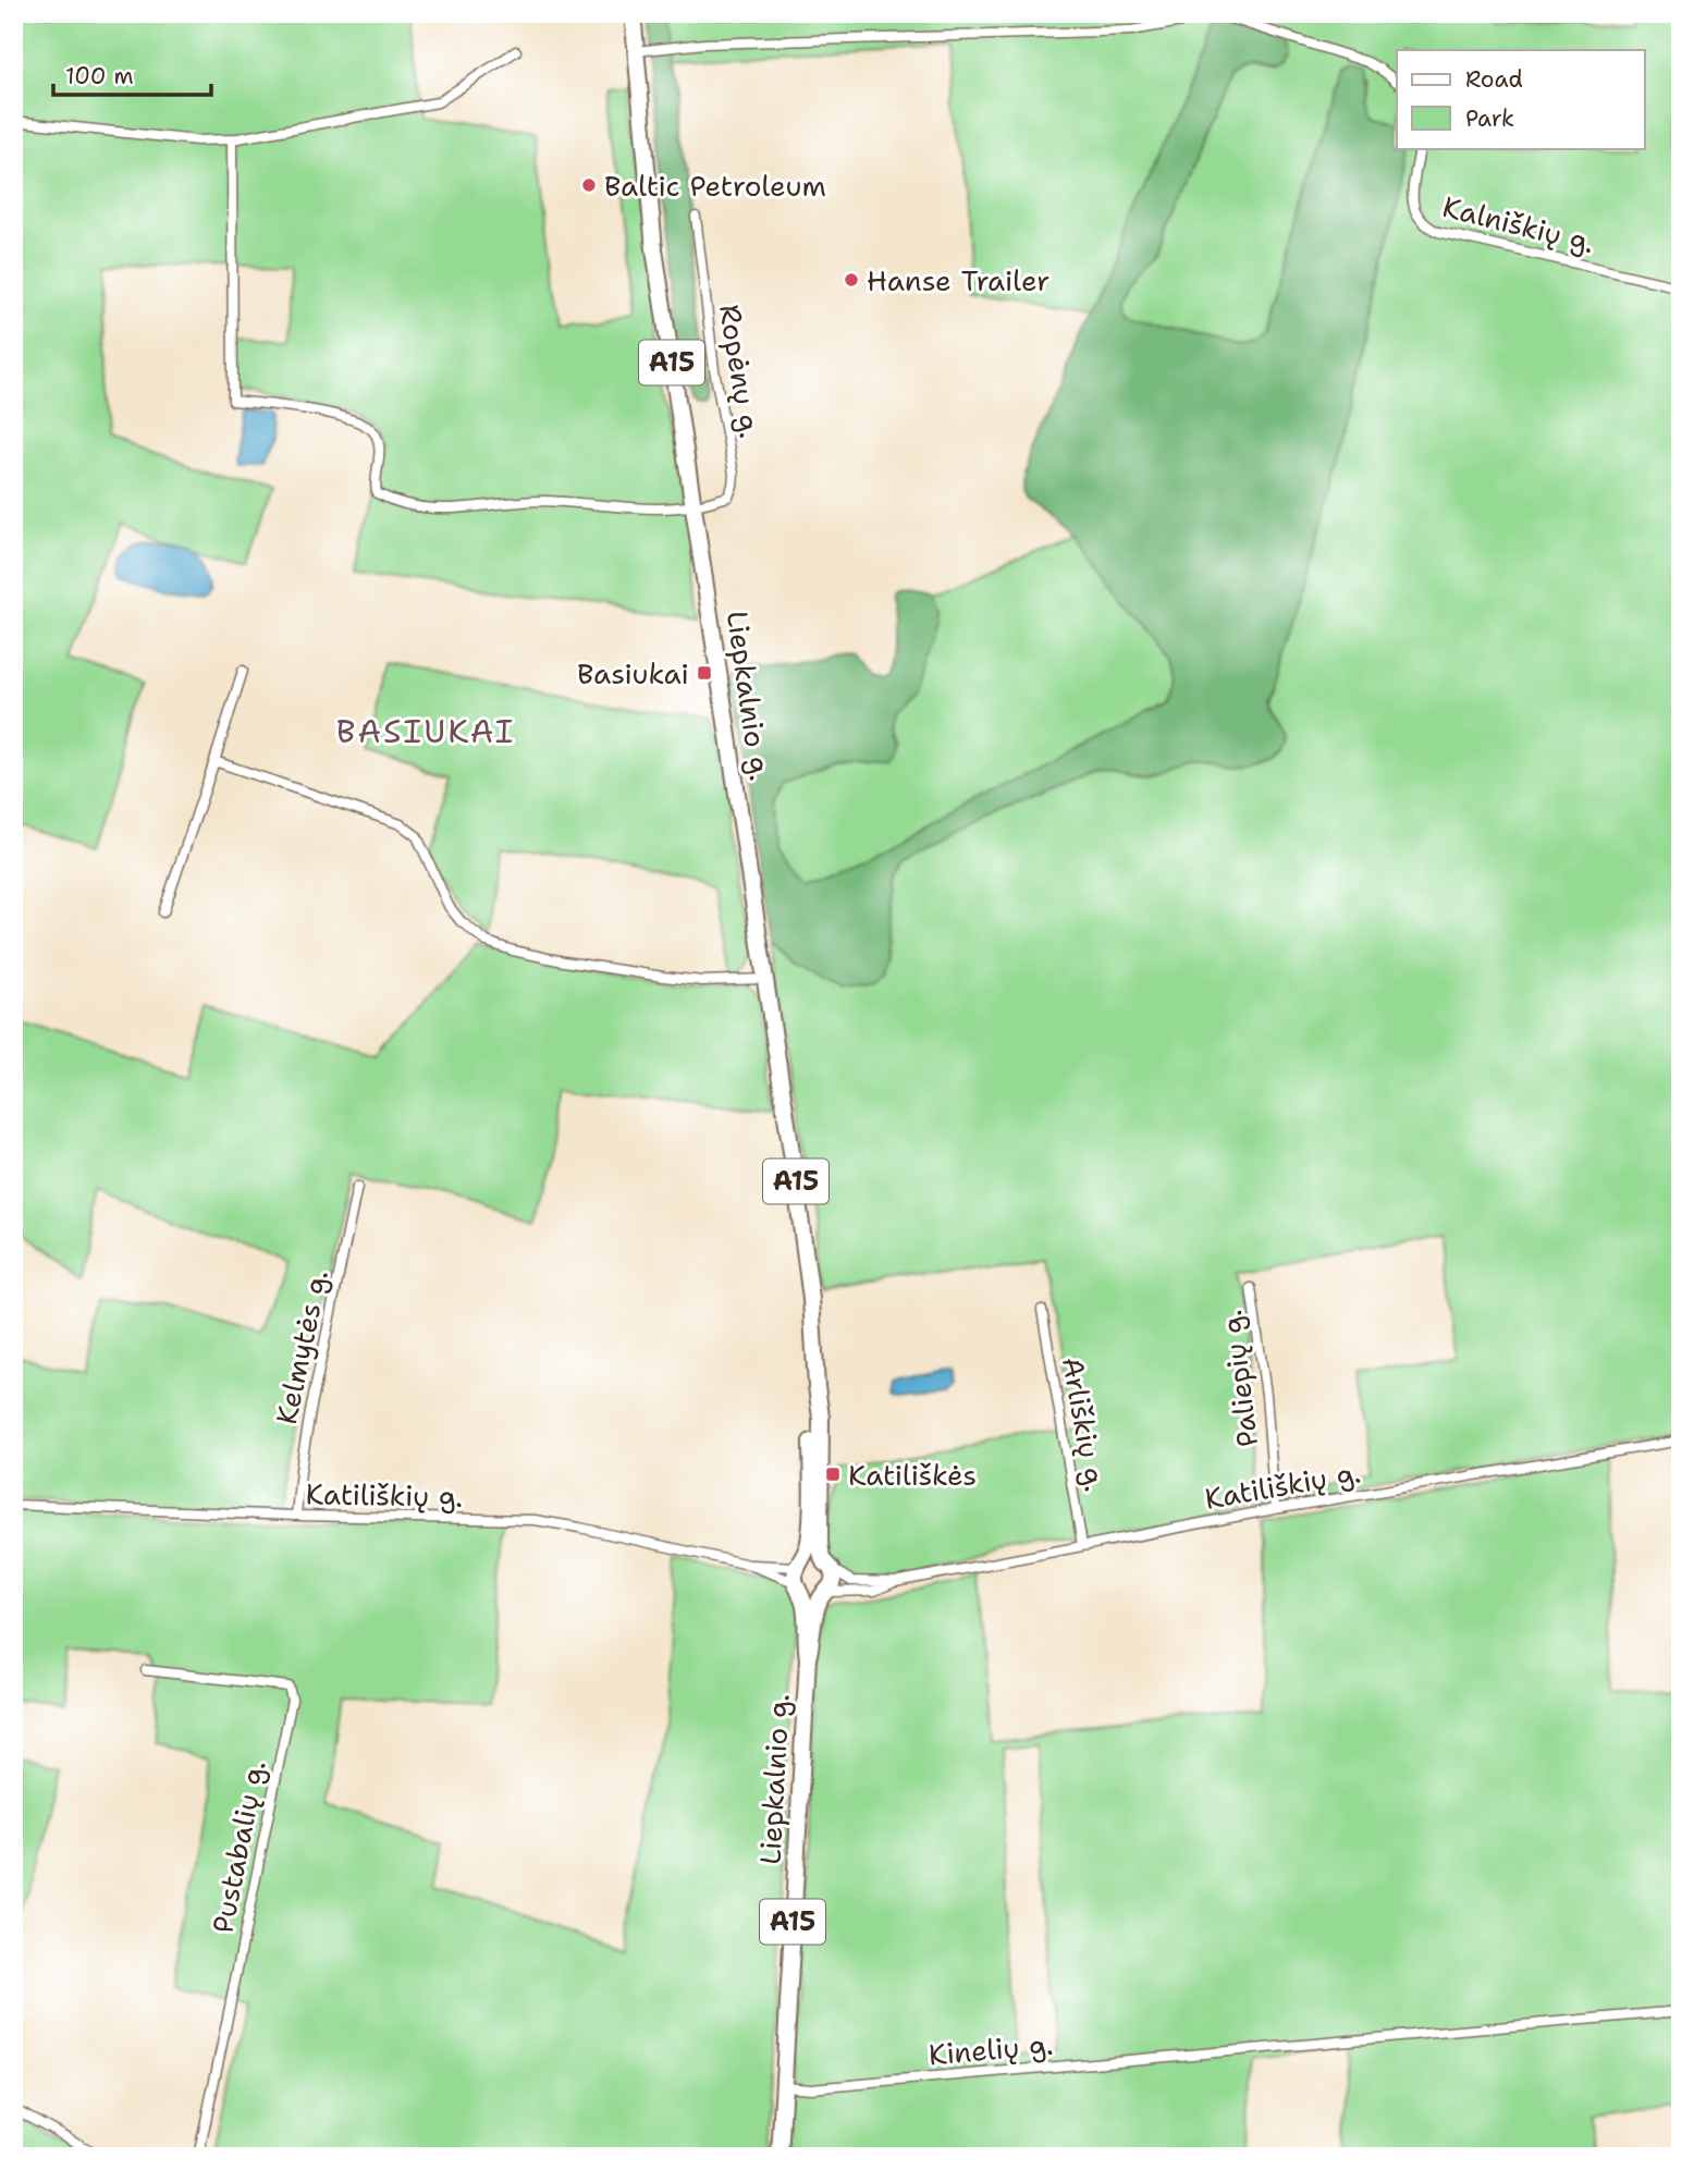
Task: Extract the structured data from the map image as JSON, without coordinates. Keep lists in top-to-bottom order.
{
  "streets": {
    "highway": ["A15", "Liepkalnio g."],
    "street": [
      "Kalniškių g.",
      "Ropėnų g.",
      "Kelmytės g.",
      "Paliepių g.",
      "Arliškių g.",
      "Katiliškių g.",
      "Pustabalių g.",
      "Kinelių g."
    ]
  },
  "crossings": [
    ["A15", "Liepkalnio g."],
    ["A15", "Kinelių g."],
    ["Ropėnų g.", "Liepkalnio g."],
    ["Liepkalnio g.", "Katiliškių g."],
    ["Liepkalnio g.", "Kinelių g."],
    ["Kelmytės g.", "Katiliškių g."],
    ["Paliepių g.", "Katiliškių g."],
    ["Arliškių g.", "Katiliškių g."]
  ],
  "districts": ["BASIUKAI"],
  "places": {
    "other": ["Baltic Petroleum", "Hanse Trailer"],
    "transit": ["Basiukai", "Katiliškės"]
  },
  "legend": ["Road", "Park"],
  "scale_bar": "100 m"
}
